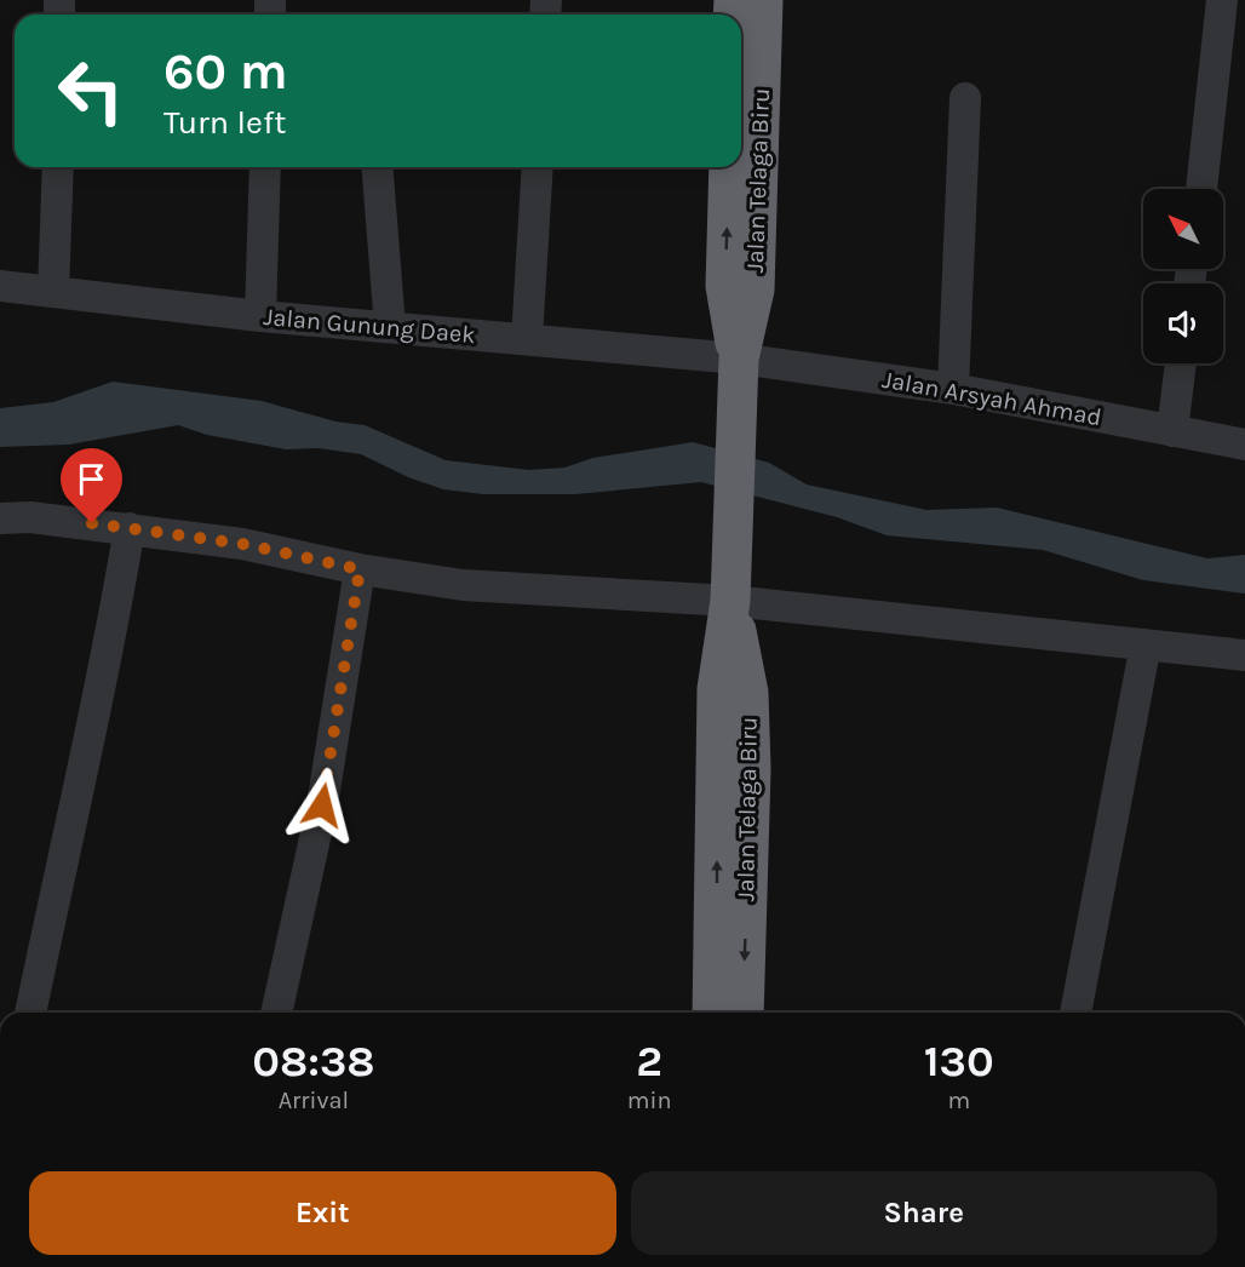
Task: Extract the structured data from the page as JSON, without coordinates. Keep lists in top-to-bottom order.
{
  "streets": {
    "highway": ["Jalan Telaga Biru"],
    "street": ["Jalan Gunung Daek", "Jalan Arsyah Ahmad"]
  },
  "crossings": [
    ["Jalan Telaga Biru", "Jalan Gunung Daek"],
    ["Jalan Telaga Biru", "Jalan Arsyah Ahmad"],
    ["Jalan Gunung Daek", "Jalan Arsyah Ahmad"]
  ],
  "north": "top left",
  "page": {
    "turn": ["60 m", "Turn left"],
    "eta": [
      "08:38",
      "Arrival",
      "2",
      "min",
      "130",
      "m"
    ],
    "buttons": ["Exit", "Share"]
  }
}
